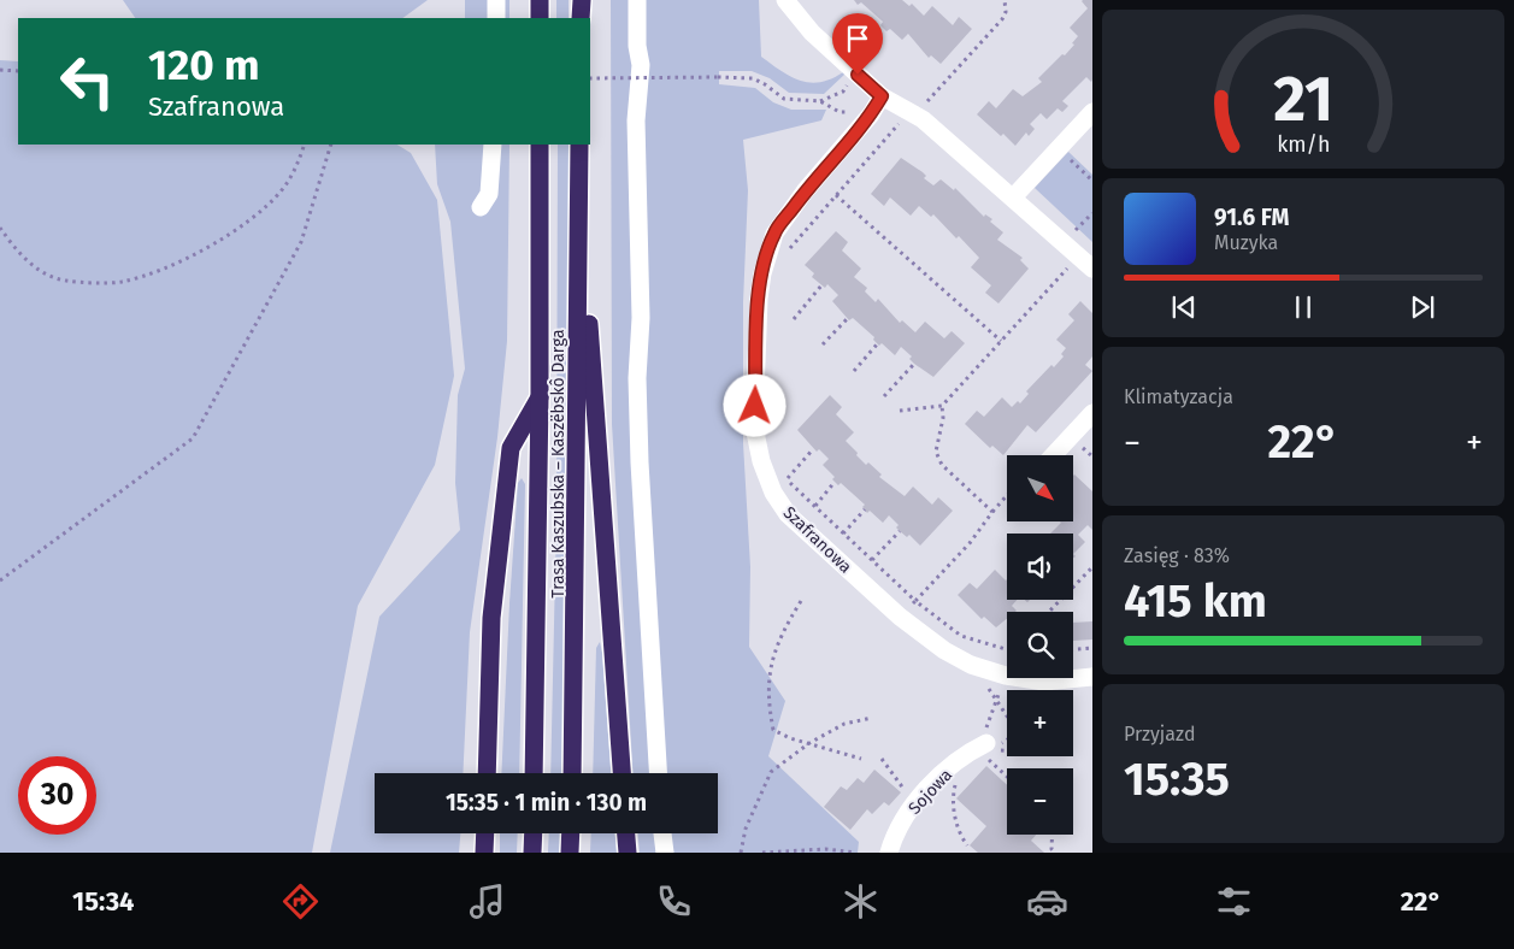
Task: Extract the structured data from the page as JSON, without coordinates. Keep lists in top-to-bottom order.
{
  "streets": {
    "highway": ["Trasa Kaszubska – Kaszëbskô Darga"],
    "street": ["Szafranowa", "Sojowa"]
  },
  "north": "bottom right",
  "page": {
    "turn": ["120 m", "Szafranowa"],
    "song": ["91.6 FM", "Muzyka"],
    "tile": [
      "Klimatyzacja",
      ["Zasięg · 83%", "415 km"],
      ["Przyjazd", "15:35"]
    ],
    "heat": ["−", "22°", "+"],
    "map_buttons": ["+", "−"],
    "limit": "30",
    "trip": "15:35 · 1 min · 130 m",
    "tabs": ["15:34", "22°"],
    "gauge": ["21", "km/h"]
  }
}
